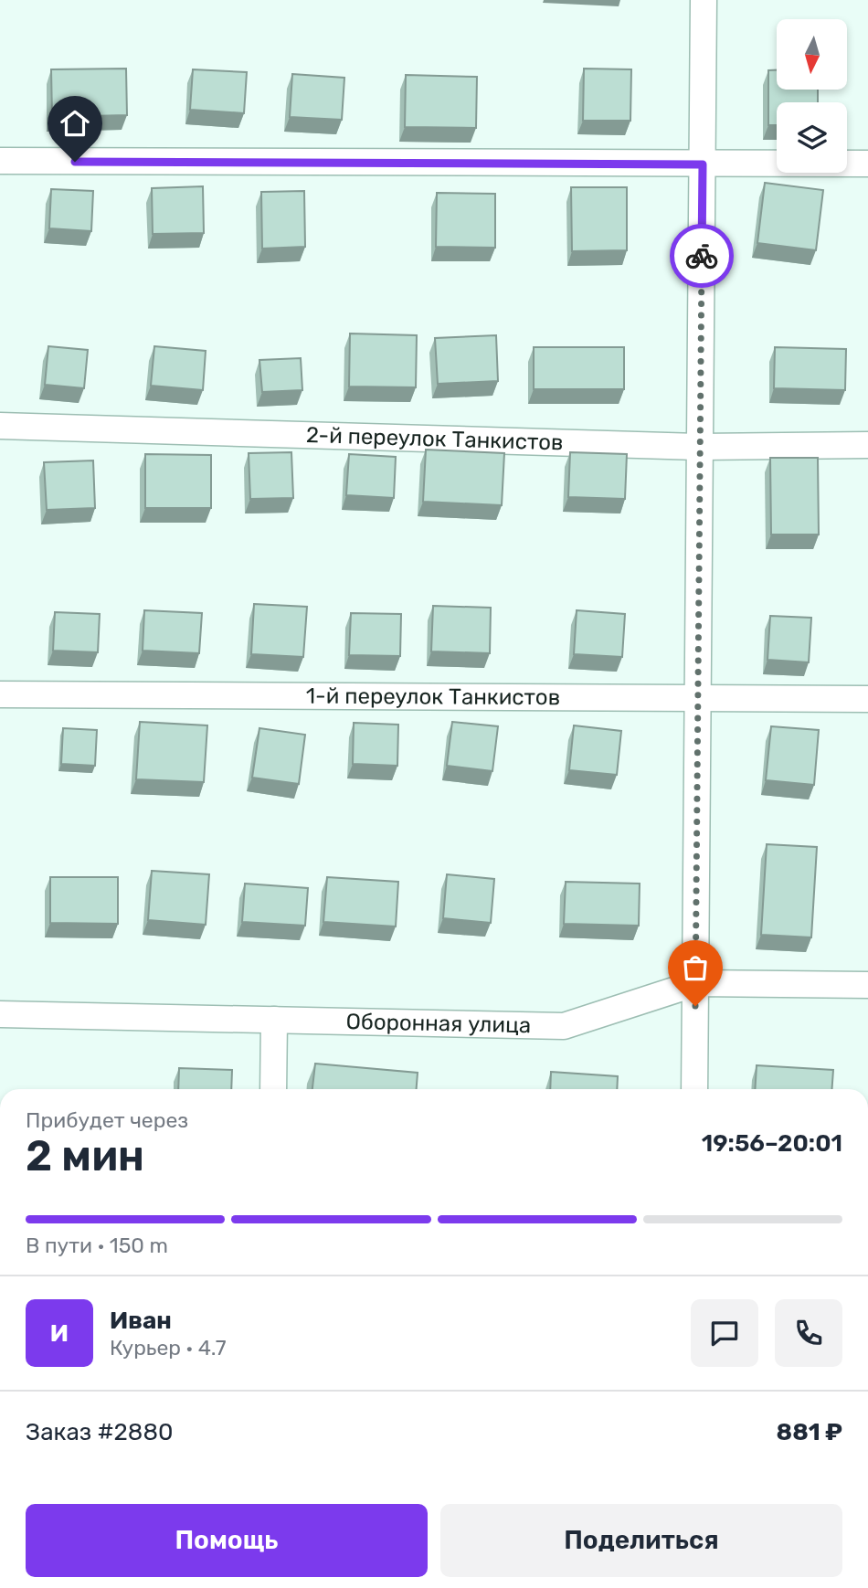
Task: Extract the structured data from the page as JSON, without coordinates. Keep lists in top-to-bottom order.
{
  "streets": {
    "street": ["2-й переулок Танкистов", "1-й переулок Танкистов", "Оборонная улица"]
  },
  "north": "bottom",
  "page": {
    "heading": ["2 мин", "Прибудет через", "19:56–20:01"],
    "panel": [
      "Иван",
      "Курьер · 4.7",
      "Заказ #2880",
      "881 ₽"
    ],
    "bar": "В пути · 150 m",
    "round": "И",
    "buttons": ["Помощь", "Поделиться"]
  }
}
